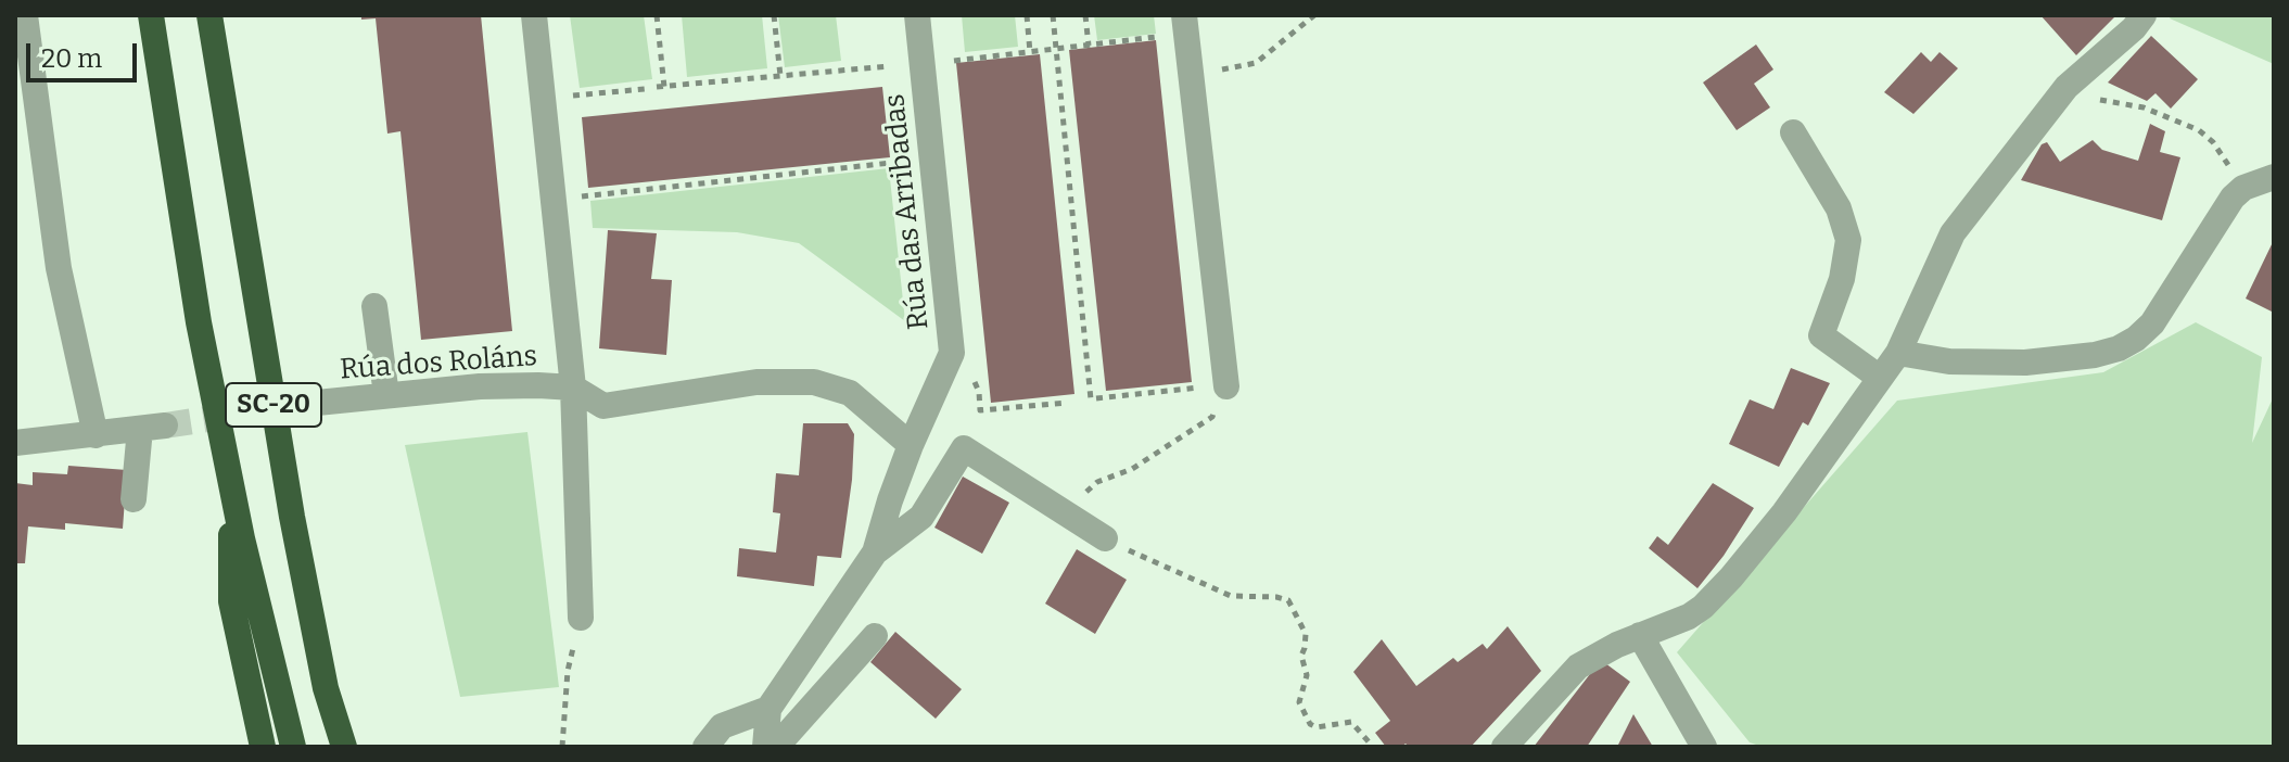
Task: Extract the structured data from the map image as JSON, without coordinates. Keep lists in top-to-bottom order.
{
  "streets": {
    "highway": ["SC-20"],
    "street": ["Rúa das Arribadas", "Rúa dos Roláns"]
  },
  "crossings": [
    ["Rúa das Arribadas", "Rúa dos Roláns"]
  ],
  "scale_bar": "20 m"
}
